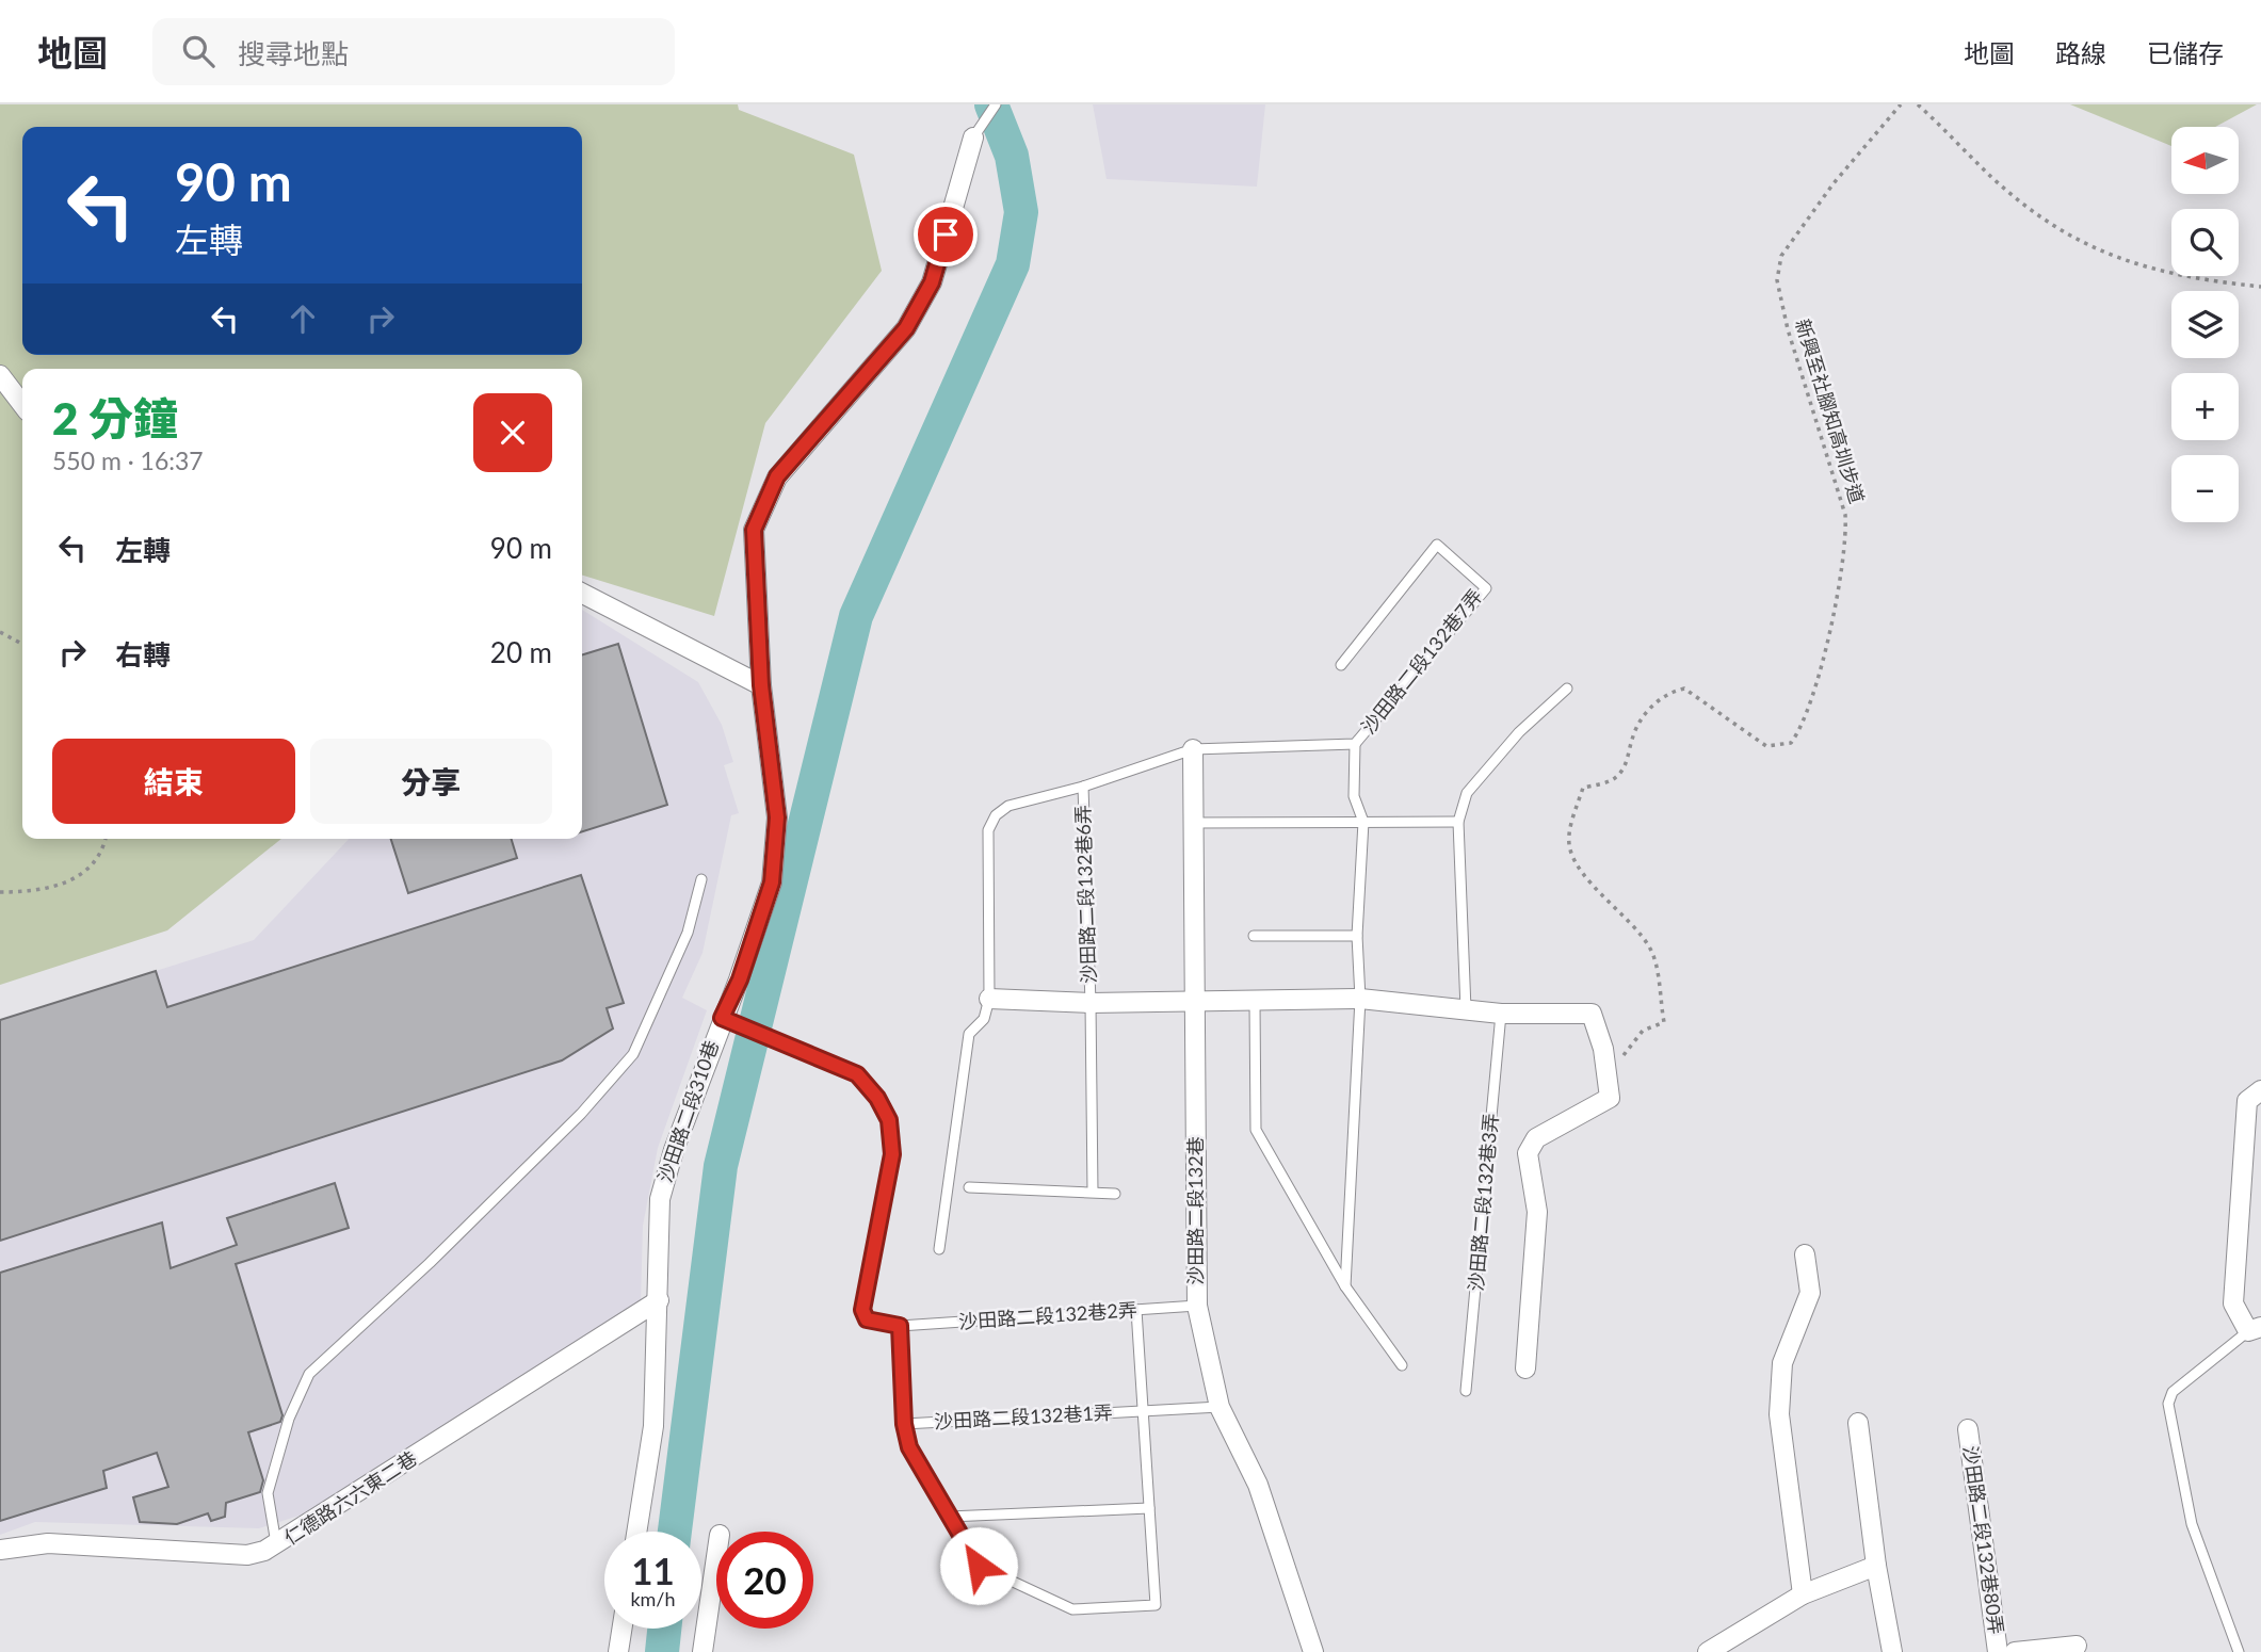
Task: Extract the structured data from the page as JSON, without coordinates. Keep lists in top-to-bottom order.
{
  "streets": {
    "street": [
      "沙田路二段310巷",
      "沙田路二段132巷",
      "仁德路六六東二巷",
      "沙田路二段132巷80弄"
    ],
    "lane": [
      "沙田路二段132巷7弄",
      "沙田路二段132巷6弄",
      "沙田路二段132巷3弄",
      "沙田路二段132巷2弄",
      "沙田路二段132巷1弄"
    ],
    "path": ["新興至社腳知高圳步道"]
  },
  "crossings": [
    ["沙田路二段132巷7弄", "沙田路二段132巷6弄"],
    ["沙田路二段132巷7弄", "沙田路二段132巷"],
    ["沙田路二段132巷6弄", "沙田路二段132巷"],
    ["沙田路二段310巷", "沙田路二段132巷2弄"],
    ["沙田路二段310巷", "仁德路六六東二巷"],
    ["沙田路二段132巷", "沙田路二段132巷2弄"],
    ["沙田路二段132巷", "沙田路二段132巷1弄"],
    ["沙田路二段132巷2弄", "沙田路二段132巷1弄"]
  ],
  "north": "left",
  "page": {
    "header": "地圖",
    "search": "搜尋地點",
    "nav": ["地圖", "路線", "已儲存"],
    "map_buttons": ["+", "−"],
    "turn": ["90 m", "左轉"],
    "heading": ["2 分鐘", "550 m · 16:37"],
    "list": [
      {
        "name": "左轉",
        "value": "90 m"
      },
      {
        "name": "右轉",
        "value": "20 m"
      }
    ],
    "buttons": ["結束", "分享"],
    "speed": "11 km/h",
    "limit": "20"
  }
}
